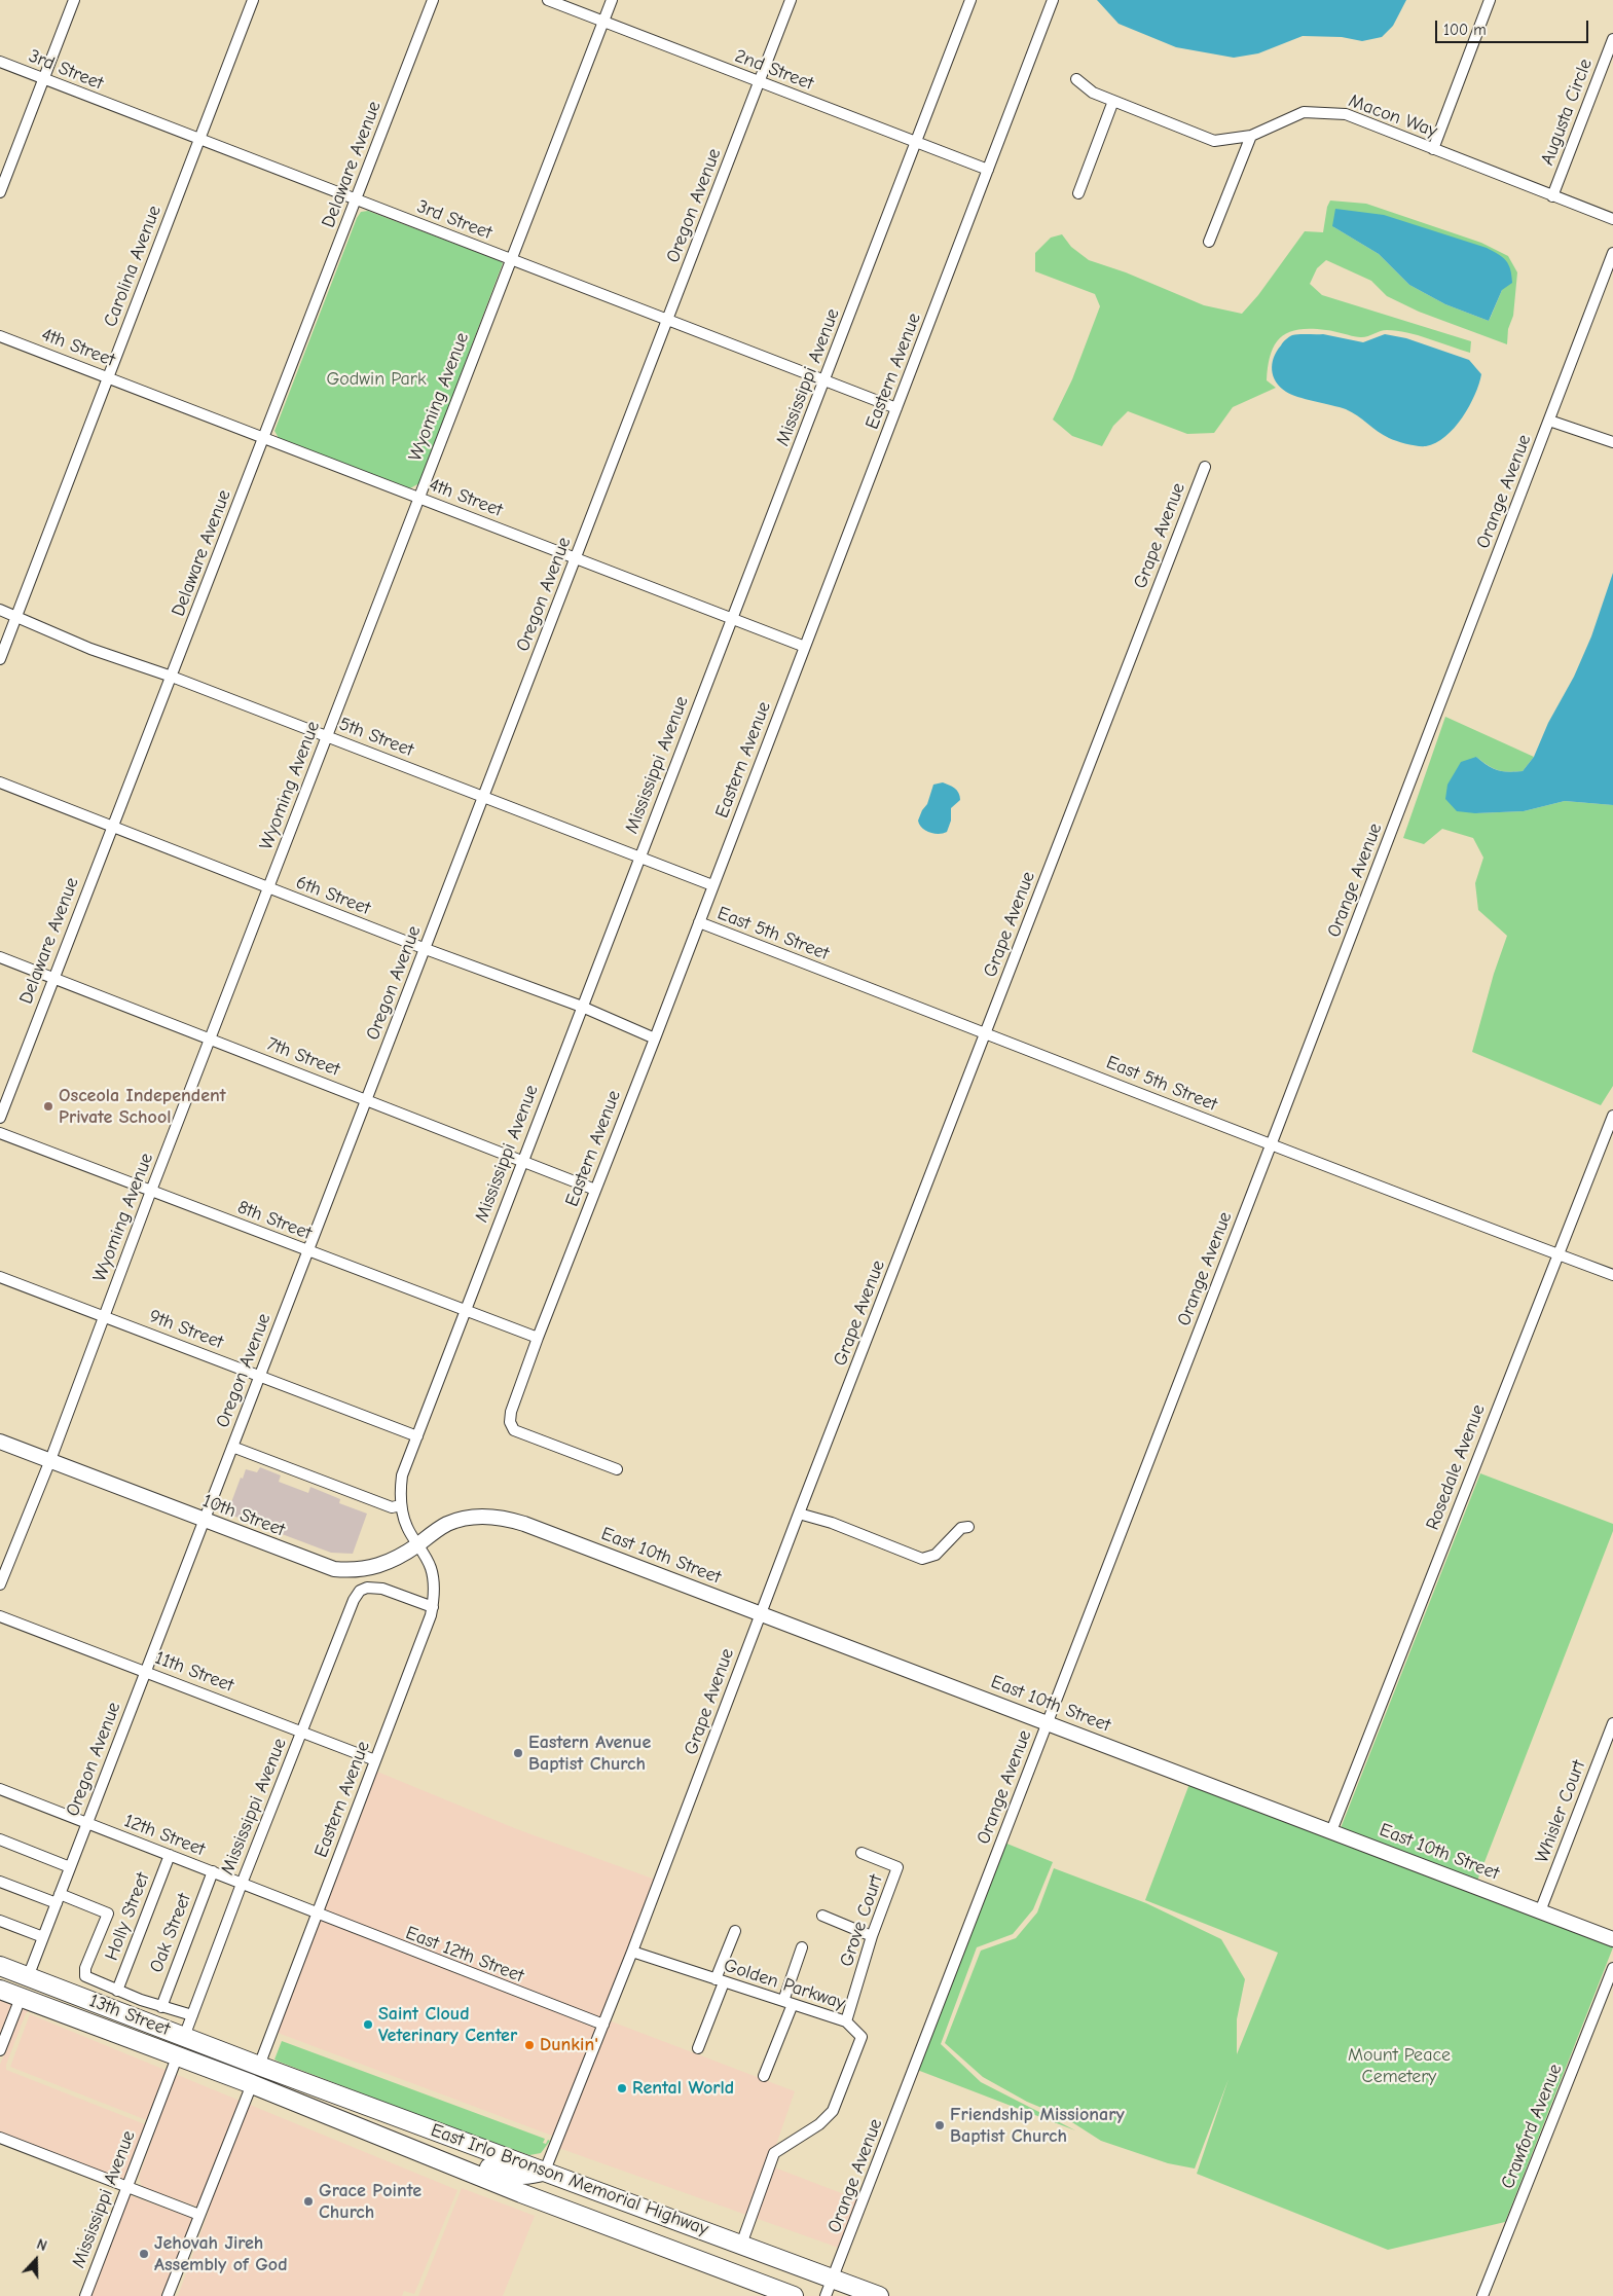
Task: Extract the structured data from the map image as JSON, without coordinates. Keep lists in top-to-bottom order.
{
  "streets": {
    "highway": ["13th Street", "East Irlo Bronson Memorial Highway"],
    "street": [
      "3rd Street",
      "2nd Street",
      "Augusta Circle",
      "Macon Way",
      "Delaware Avenue",
      "Oregon Avenue",
      "Carolina Avenue",
      "4th Street",
      "Eastern Avenue",
      "Mississippi Avenue",
      "Wyoming Avenue",
      "Orange Avenue",
      "Grape Avenue",
      "5th Street",
      "6th Street",
      "East 5th Street",
      "7th Street",
      "8th Street",
      "9th Street",
      "Rosedale Avenue",
      "10th Street",
      "East 10th Street",
      "11th Street",
      "Whisler Court",
      "12th Street",
      "Holly Street",
      "Grove Court",
      "Oak Street",
      "East 12th Street",
      "Golden Parkway",
      "Crawford Avenue"
    ]
  },
  "crossings": [
    ["3rd Street", "Delaware Avenue"],
    ["3rd Street", "Oregon Avenue"],
    ["3rd Street", "Carolina Avenue"],
    ["3rd Street", "Eastern Avenue"],
    ["3rd Street", "Mississippi Avenue"],
    ["3rd Street", "Wyoming Avenue"],
    ["2nd Street", "Oregon Avenue"],
    ["2nd Street", "Eastern Avenue"],
    ["2nd Street", "Mississippi Avenue"],
    ["2nd Street", "Wyoming Avenue"],
    ["Augusta Circle", "Macon Way"],
    ["Delaware Avenue", "4th Street"],
    ["Delaware Avenue", "5th Street"],
    ["Delaware Avenue", "6th Street"],
    ["Delaware Avenue", "7th Street"],
    ["Oregon Avenue", "4th Street"],
    ["Oregon Avenue", "5th Street"],
    ["Oregon Avenue", "6th Street"],
    ["Oregon Avenue", "7th Street"],
    ["Oregon Avenue", "8th Street"],
    ["Oregon Avenue", "9th Street"],
    ["Oregon Avenue", "10th Street"],
    ["Oregon Avenue", "11th Street"],
    ["Oregon Avenue", "12th Street"],
    ["Oregon Avenue", "13th Street"],
    ["Carolina Avenue", "4th Street"],
    ["Carolina Avenue", "5th Street"],
    ["4th Street", "Eastern Avenue"],
    ["4th Street", "Mississippi Avenue"],
    ["4th Street", "Wyoming Avenue"],
    ["Eastern Avenue", "Mississippi Avenue"],
    ["Eastern Avenue", "5th Street"],
    ["Eastern Avenue", "6th Street"],
    ["Eastern Avenue", "East 5th Street"],
    ["Eastern Avenue", "7th Street"],
    ["Eastern Avenue", "8th Street"],
    ["Eastern Avenue", "10th Street"],
    ["Eastern Avenue", "11th Street"],
    ["Eastern Avenue", "12th Street"],
    ["Eastern Avenue", "East 12th Street"],
    ["Eastern Avenue", "13th Street"],
    ["Eastern Avenue", "East Irlo Bronson Memorial Highway"],
    ["Mississippi Avenue", "5th Street"],
    ["Mississippi Avenue", "6th Street"],
    ["Mississippi Avenue", "7th Street"],
    ["Mississippi Avenue", "8th Street"],
    ["Mississippi Avenue", "9th Street"],
    ["Mississippi Avenue", "10th Street"],
    ["Mississippi Avenue", "11th Street"],
    ["Mississippi Avenue", "12th Street"],
    ["Mississippi Avenue", "13th Street"],
    ["Wyoming Avenue", "5th Street"],
    ["Wyoming Avenue", "6th Street"],
    ["Wyoming Avenue", "7th Street"],
    ["Wyoming Avenue", "8th Street"],
    ["Wyoming Avenue", "9th Street"],
    ["Wyoming Avenue", "10th Street"],
    ["Orange Avenue", "East 5th Street"],
    ["Orange Avenue", "East 10th Street"],
    ["Orange Avenue", "East Irlo Bronson Memorial Highway"],
    ["Grape Avenue", "East 5th Street"],
    ["Grape Avenue", "East 10th Street"],
    ["Grape Avenue", "East 12th Street"],
    ["Grape Avenue", "Golden Parkway"],
    ["Grape Avenue", "East Irlo Bronson Memorial Highway"],
    ["East 5th Street", "Rosedale Avenue"],
    ["Rosedale Avenue", "East 10th Street"],
    ["10th Street", "East 10th Street"],
    ["East 10th Street", "Whisler Court"],
    ["12th Street", "Holly Street"],
    ["12th Street", "Oak Street"],
    ["12th Street", "East 12th Street"],
    ["Grove Court", "Golden Parkway"],
    ["Golden Parkway", "East Irlo Bronson Memorial Highway"],
    ["13th Street", "East Irlo Bronson Memorial Highway"]
  ],
  "parks": ["Godwin Park", "Mount Peace Cemetery"],
  "places": [
    "Osceola Independent Private School",
    "Eastern Avenue Baptist Church",
    "Saint Cloud Veterinary Center",
    "Dunkin'",
    "Rental World",
    "Friendship Missionary Baptist Church",
    "Grace Pointe Church",
    "Jehovah Jireh Assembly of God"
  ],
  "scale_bar": "100 m",
  "north": "top"
}
